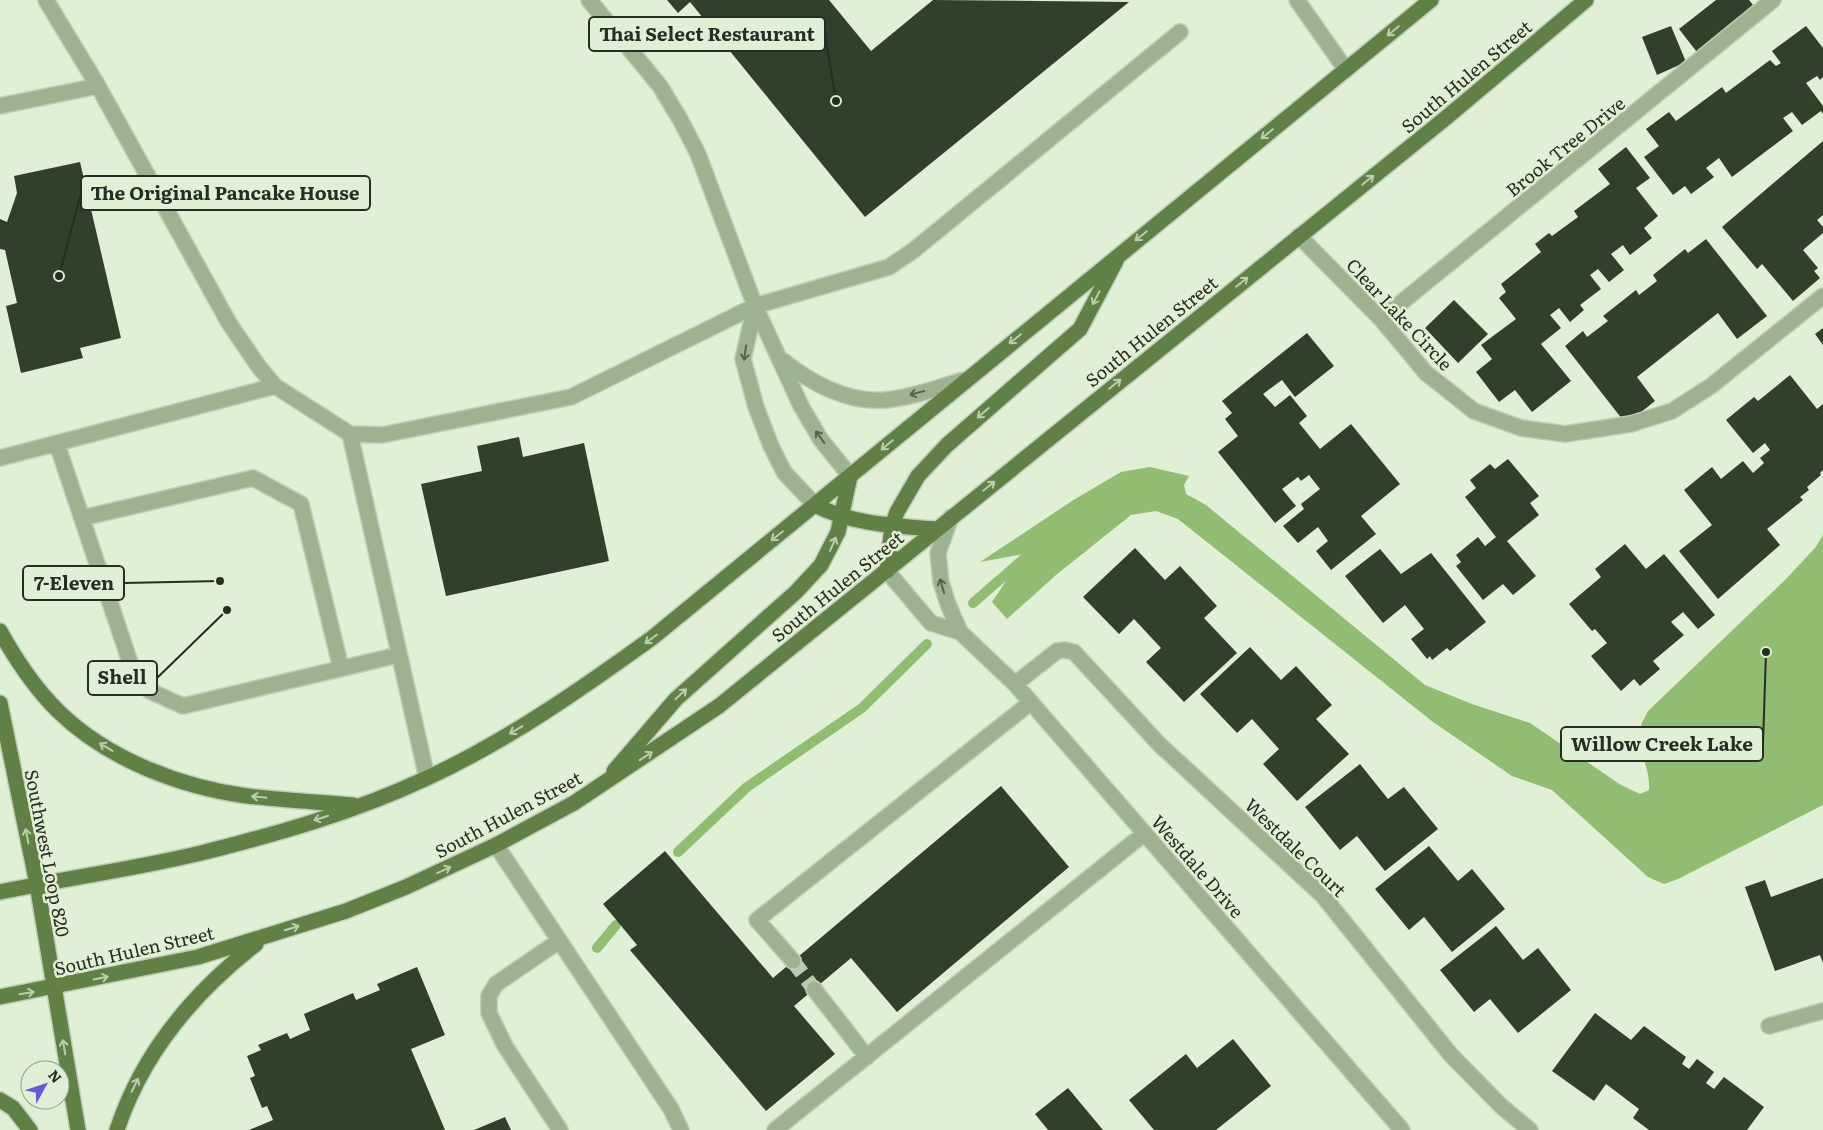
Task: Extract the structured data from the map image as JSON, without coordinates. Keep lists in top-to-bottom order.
{
  "streets": {
    "main road": ["South Hulen Street", "Southwest Loop 820"],
    "street": [
      "Brook Tree Drive",
      "Clear Lake Circle",
      "Westdale Court",
      "Westdale Drive"
    ]
  },
  "crossings": [
    ["South Hulen Street", "Clear Lake Circle"],
    ["South Hulen Street", "Southwest Loop 820"],
    ["South Hulen Street", "Westdale Drive"],
    ["Brook Tree Drive", "Clear Lake Circle"],
    ["Westdale Court", "Westdale Drive"]
  ],
  "one_way": ["Southwest Loop 820"],
  "places": [
    "Thai Select Restaurant",
    "The Original Pancake House",
    "7-Eleven",
    "Shell",
    "Willow Creek Lake"
  ],
  "north": "top right"
}
